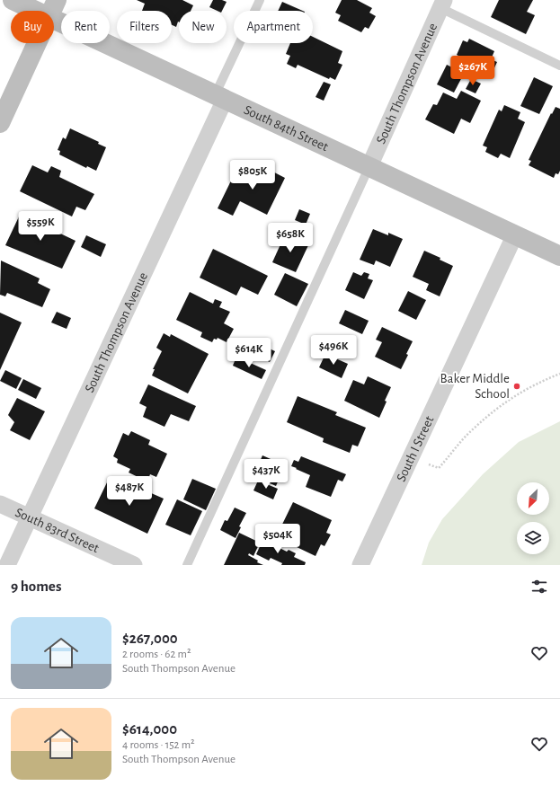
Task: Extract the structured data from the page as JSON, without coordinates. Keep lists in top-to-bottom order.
{
  "streets": {
    "main road": ["South 84th Street"],
    "street": ["South Thompson Avenue", "South I Street", "South 83rd Street"]
  },
  "crossings": [
    ["South Thompson Avenue", "South 84th Street"],
    ["South Thompson Avenue", "South 83rd Street"],
    ["South 84th Street", "South I Street"]
  ],
  "places": ["Baker Middle School"],
  "north": "bottom left",
  "page": {
    "chip": [
      "Buy",
      "Rent",
      "Filters",
      "New",
      "Apartment"
    ],
    "price": [
      "$267K",
      "$805K",
      "$559K",
      "$658K",
      "$496K",
      "$614K",
      "$437K",
      "$487K",
      "$504K"
    ],
    "heading": "9 homes",
    "list": [
      {
        "name": "$267,000",
        "note": "2 rooms · 62 m² · South Thompson Avenue"
      },
      {
        "name": "$614,000",
        "note": "4 rooms · 152 m² · South Thompson Avenue"
      }
    ]
  }
}
